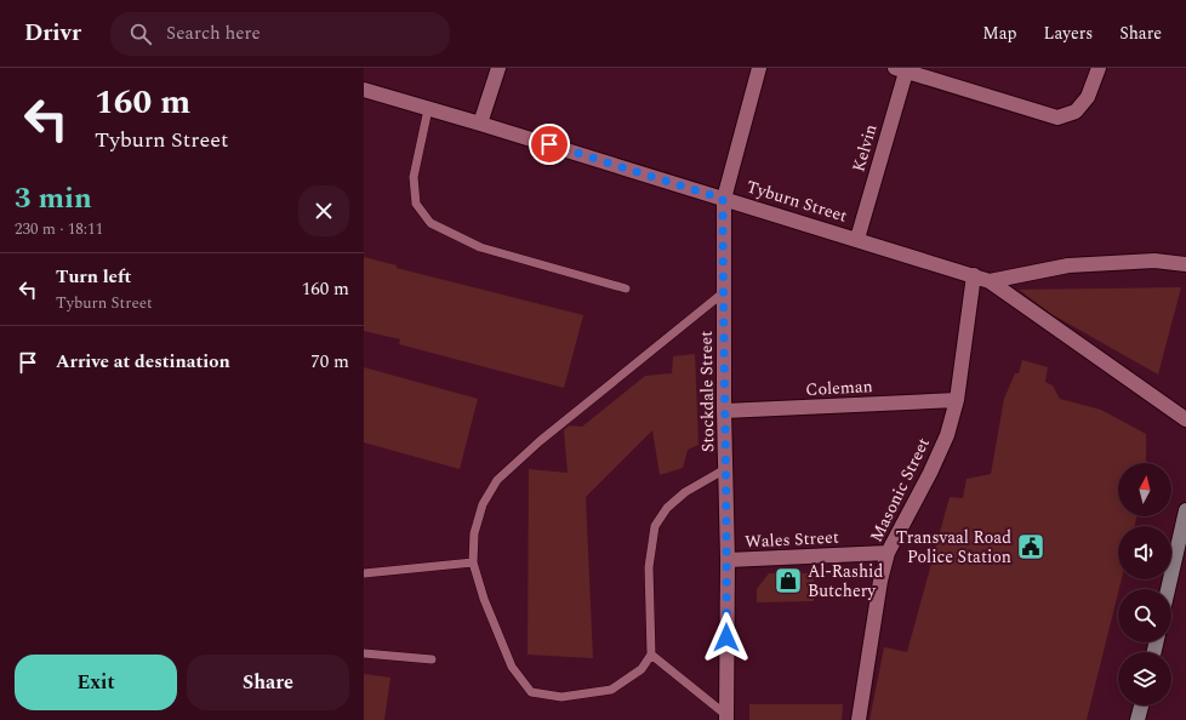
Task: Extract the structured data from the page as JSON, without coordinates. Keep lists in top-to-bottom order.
{
  "streets": {
    "street": [
      "Kelvin",
      "Tyburn Street",
      "Coleman",
      "Stockdale Street",
      "Masonic Street",
      "Wales Street"
    ]
  },
  "crossings": [
    ["Kelvin", "Tyburn Street"],
    ["Tyburn Street", "Stockdale Street"],
    ["Tyburn Street", "Masonic Street"],
    ["Coleman", "Stockdale Street"],
    ["Coleman", "Masonic Street"],
    ["Stockdale Street", "Wales Street"],
    ["Masonic Street", "Wales Street"]
  ],
  "places": {
    "public building": ["Transvaal Road Police Station"],
    "shop": ["Al-Rashid Butchery"]
  },
  "north": "top",
  "page": {
    "header": "Drivr",
    "search": "Search here",
    "nav": ["Map", "Layers", "Share"],
    "turn": ["160 m", "Tyburn Street"],
    "heading": ["3 min", "230 m · 18:11"],
    "list": [
      {
        "name": "Turn left",
        "note": "Tyburn Street",
        "value": "160 m"
      },
      {
        "name": "Arrive at destination",
        "value": "70 m"
      }
    ],
    "buttons": ["Exit", "Share"]
  }
}
